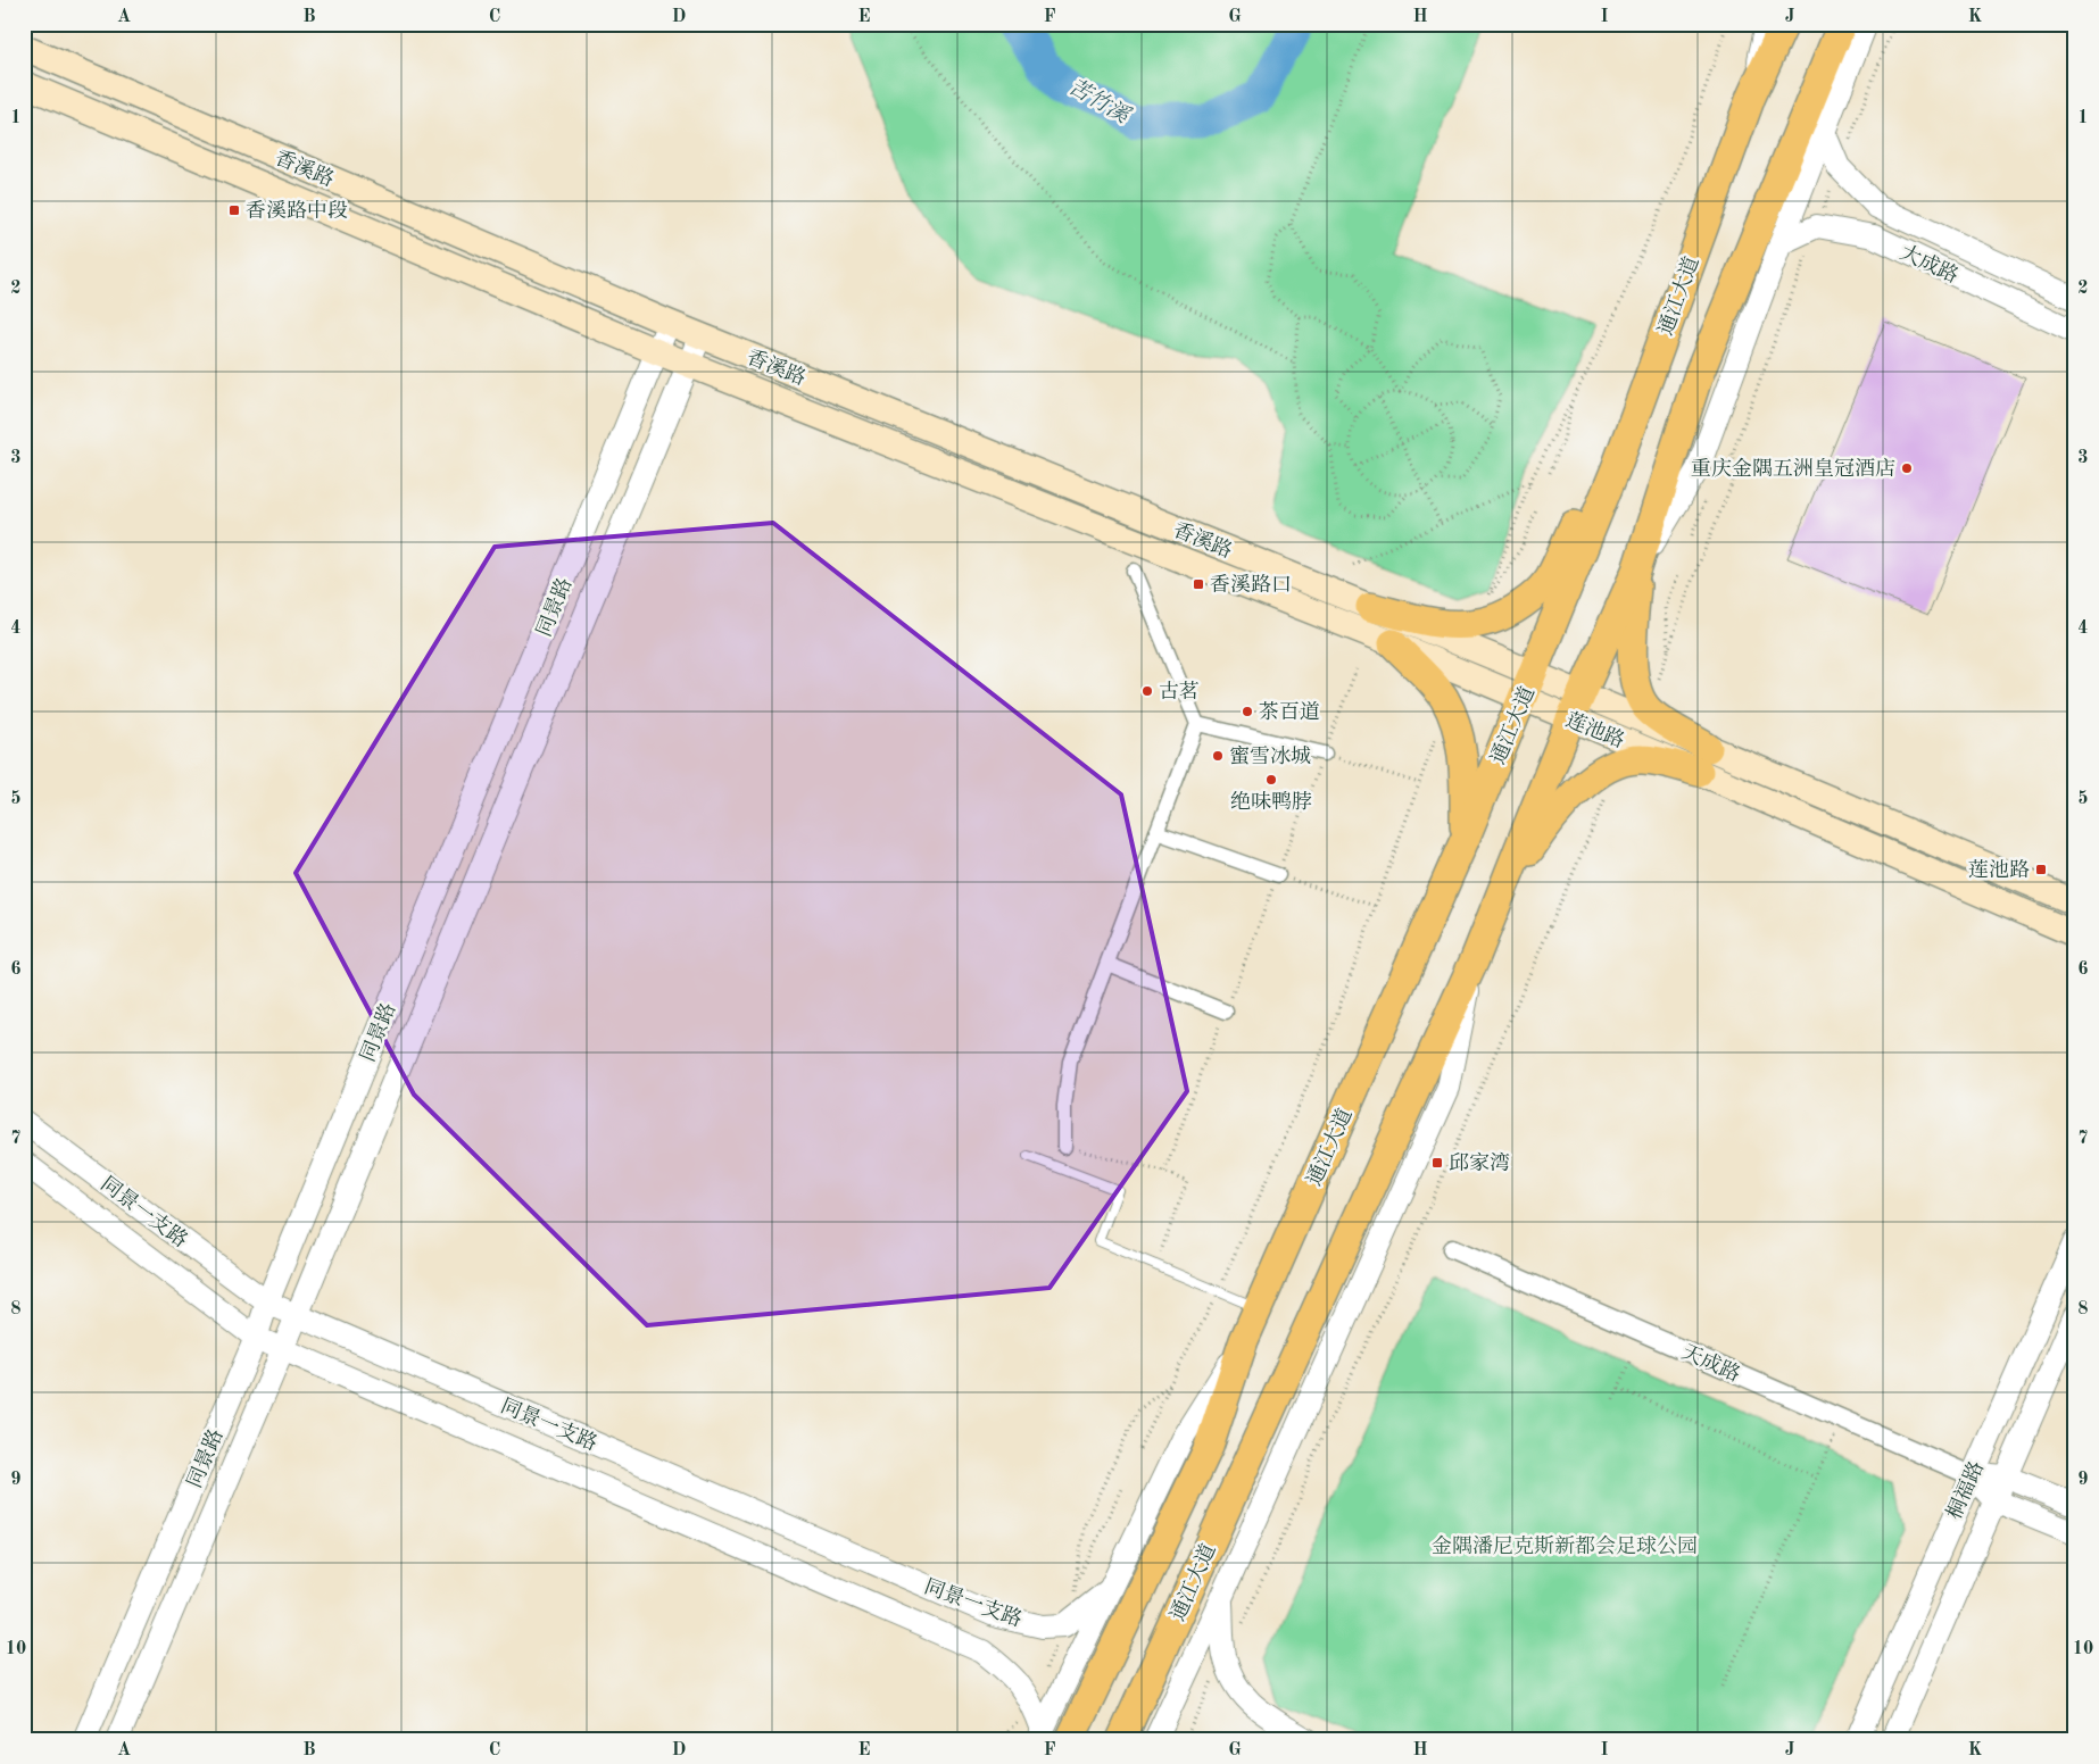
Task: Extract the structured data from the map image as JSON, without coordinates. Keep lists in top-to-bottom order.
{
  "streets": {
    "main road": ["香溪路", "通江大道", "莲池路"],
    "street": [
      "大成路",
      "同景路",
      "同景一支路",
      "天成路",
      "桐福路"
    ]
  },
  "crossings": [
    ["香溪路", "通江大道"],
    ["香溪路", "同景路"],
    ["香溪路", "莲池路"],
    ["大成路", "通江大道"],
    ["通江大道", "莲池路"],
    ["通江大道", "同景一支路"],
    ["同景路", "同景一支路"],
    ["天成路", "桐福路"]
  ],
  "water": ["苦竹溪"],
  "parks": ["金隅潘尼克斯新都会足球公园"],
  "places": {
    "transit": [
      "香溪路中段",
      "香溪路口",
      "莲池路",
      "邱家湾"
    ],
    "other": [
      "重庆金隅五洲皇冠酒店",
      "古茗",
      "茶百道",
      "蜜雪冰城",
      "绝味鸭脖"
    ]
  },
  "grid": {
    "columns": [
      "A",
      "B",
      "C",
      "D",
      "E",
      "F",
      "G",
      "H",
      "I",
      "J",
      "K"
    ],
    "rows": [
      "1",
      "2",
      "3",
      "4",
      "5",
      "6",
      "7",
      "8",
      "9",
      "10"
    ]
  }
}
